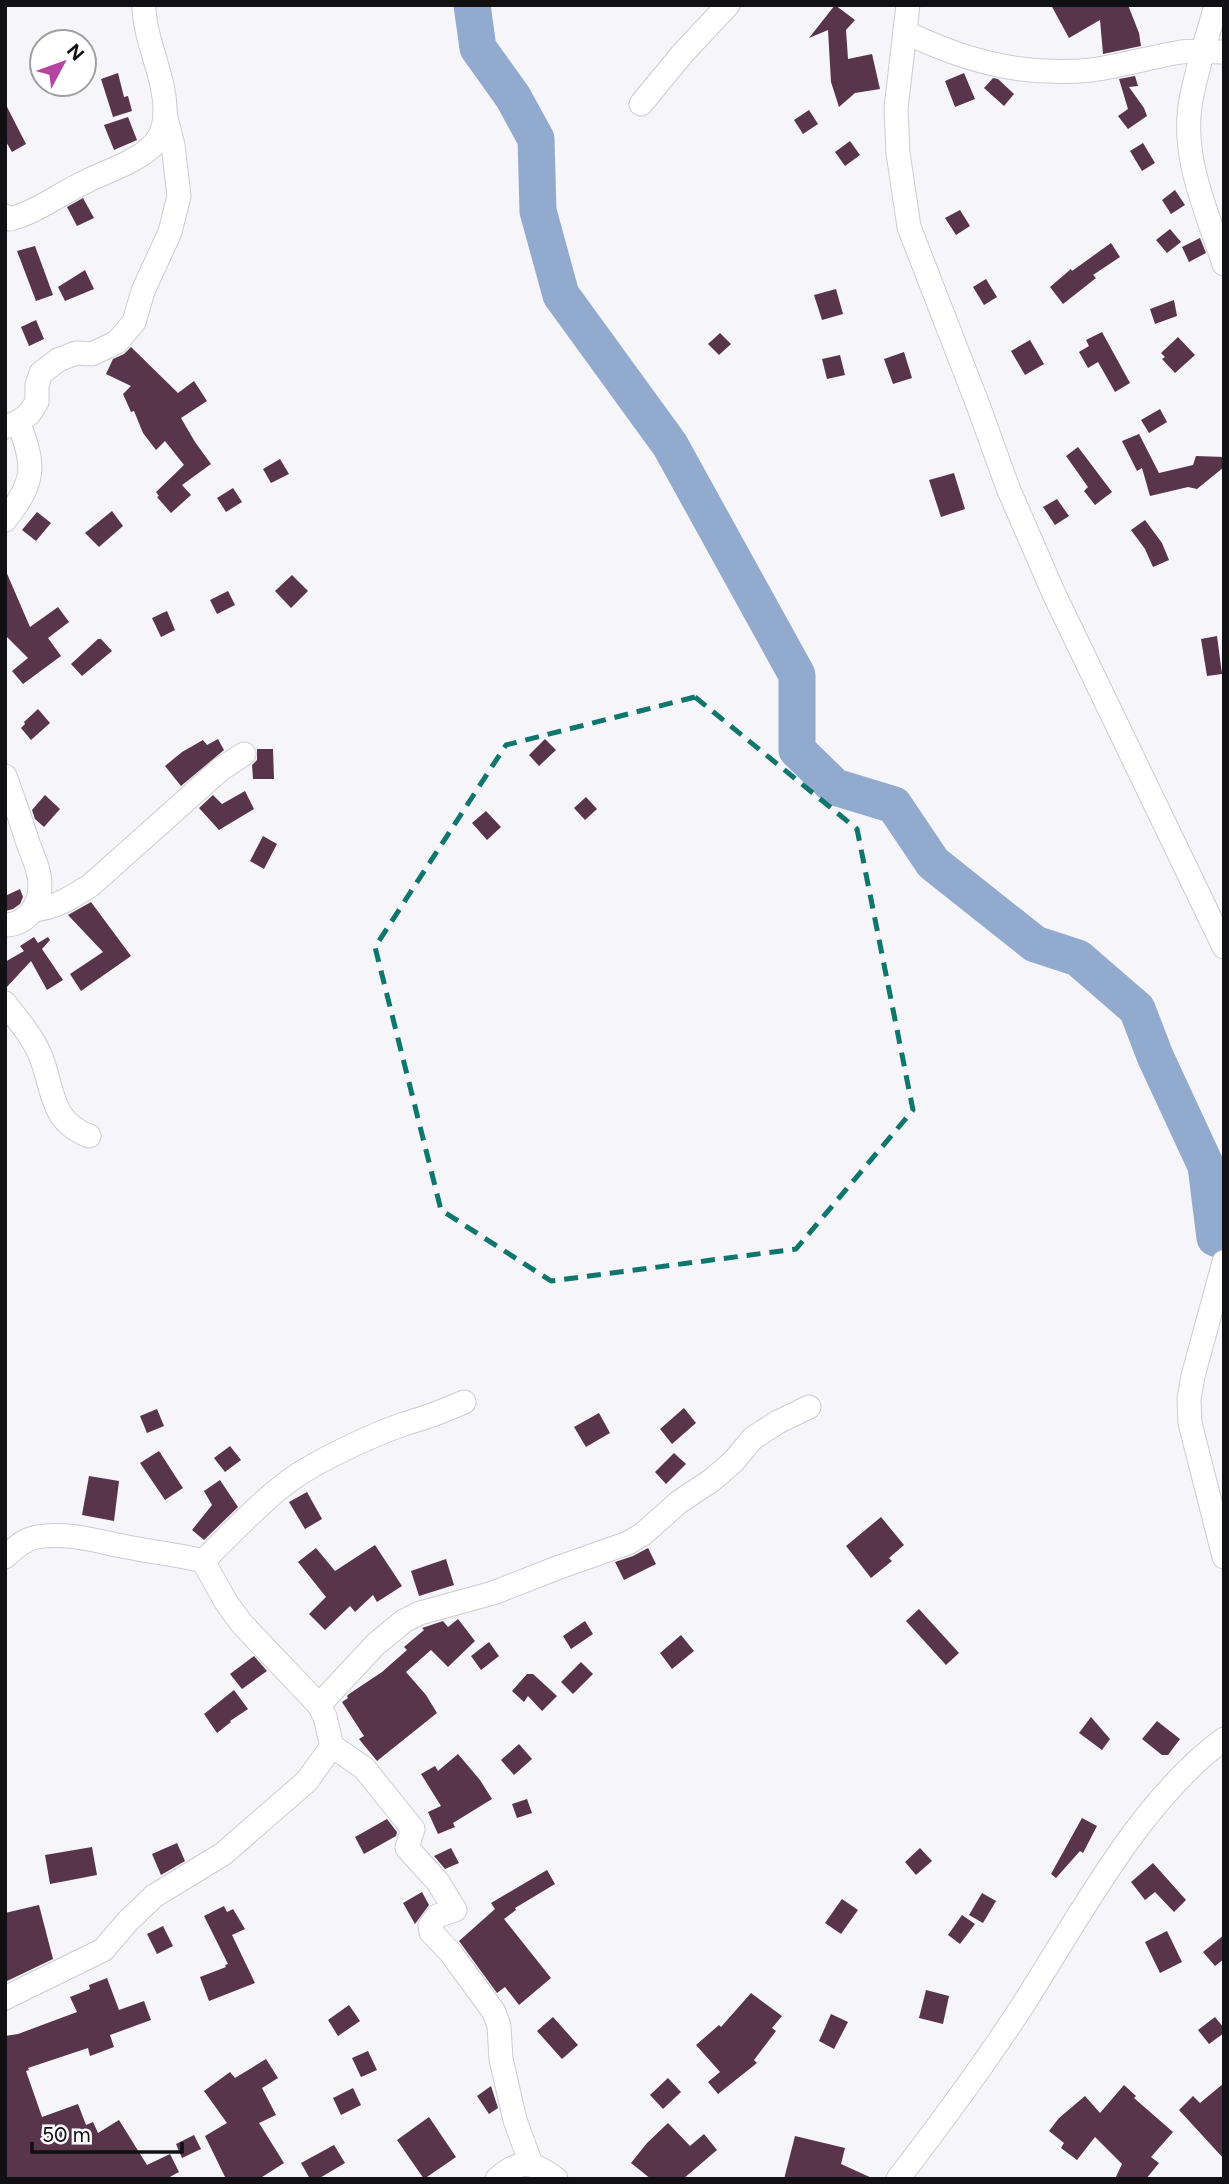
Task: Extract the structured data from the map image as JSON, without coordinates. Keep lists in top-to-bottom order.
{
  "scale_bar": "50 m",
  "north": "top right"
}
